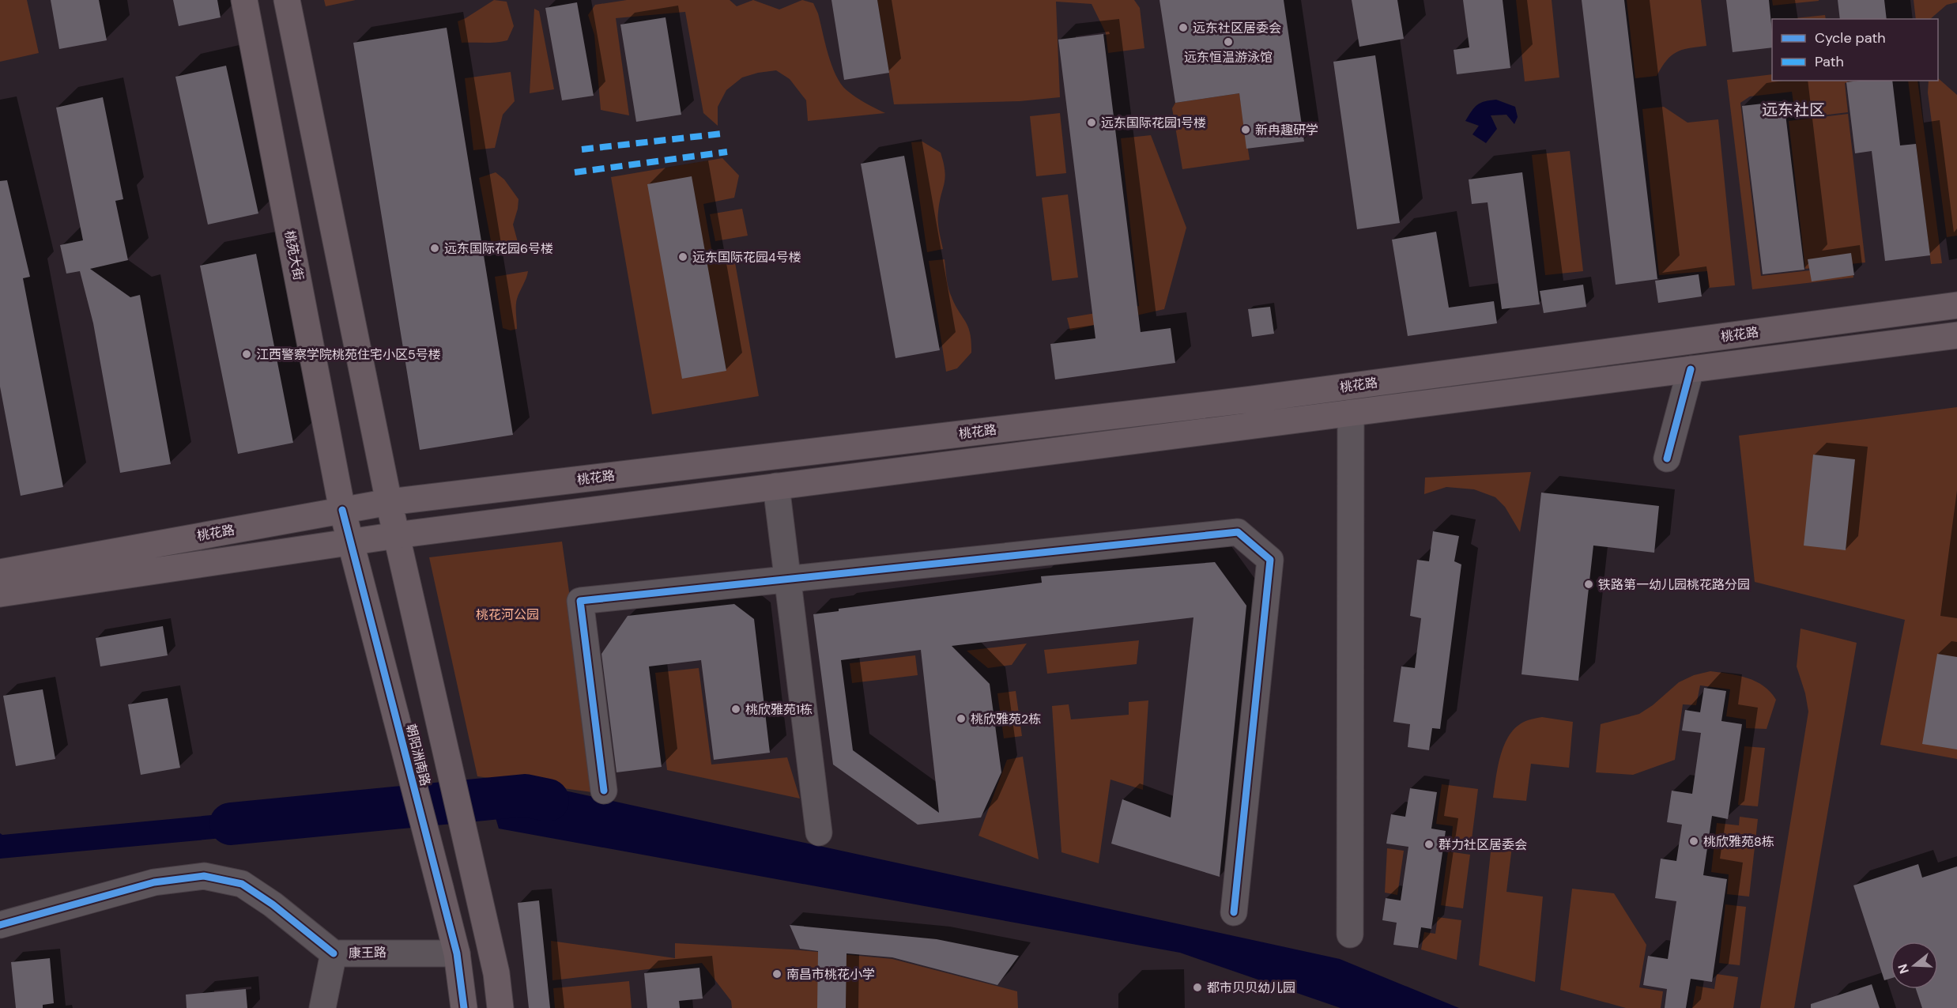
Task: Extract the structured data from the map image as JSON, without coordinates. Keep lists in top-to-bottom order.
{
  "streets": {
    "main road": ["桃苑大街", "桃花路", "朝阳洲南路"],
    "street": ["康王路"]
  },
  "crossings": [
    ["桃苑大街", "桃花路"],
    ["桃苑大街", "朝阳洲南路"],
    ["桃花路", "朝阳洲南路"],
    ["朝阳洲南路", "康王路"]
  ],
  "districts": ["远东社区"],
  "parks": ["桃花河公园"],
  "places": [
    "远东社区居委会",
    "远东恒温游泳馆",
    "远东国际花园1号楼",
    "新冉趣研学",
    "远东国际花园6号楼",
    "远东国际花园4号楼",
    "江西警察学院桃苑住宅小区5号楼",
    "铁路第一幼儿园桃花路分园",
    "桃欣雅苑1栋",
    "桃欣雅苑2栋",
    "桃欣雅苑8栋",
    "群力社区居委会",
    "南昌市桃花小学",
    "都市贝贝幼儿园"
  ],
  "legend": ["Cycle path", "Path"],
  "north": "left"
}
